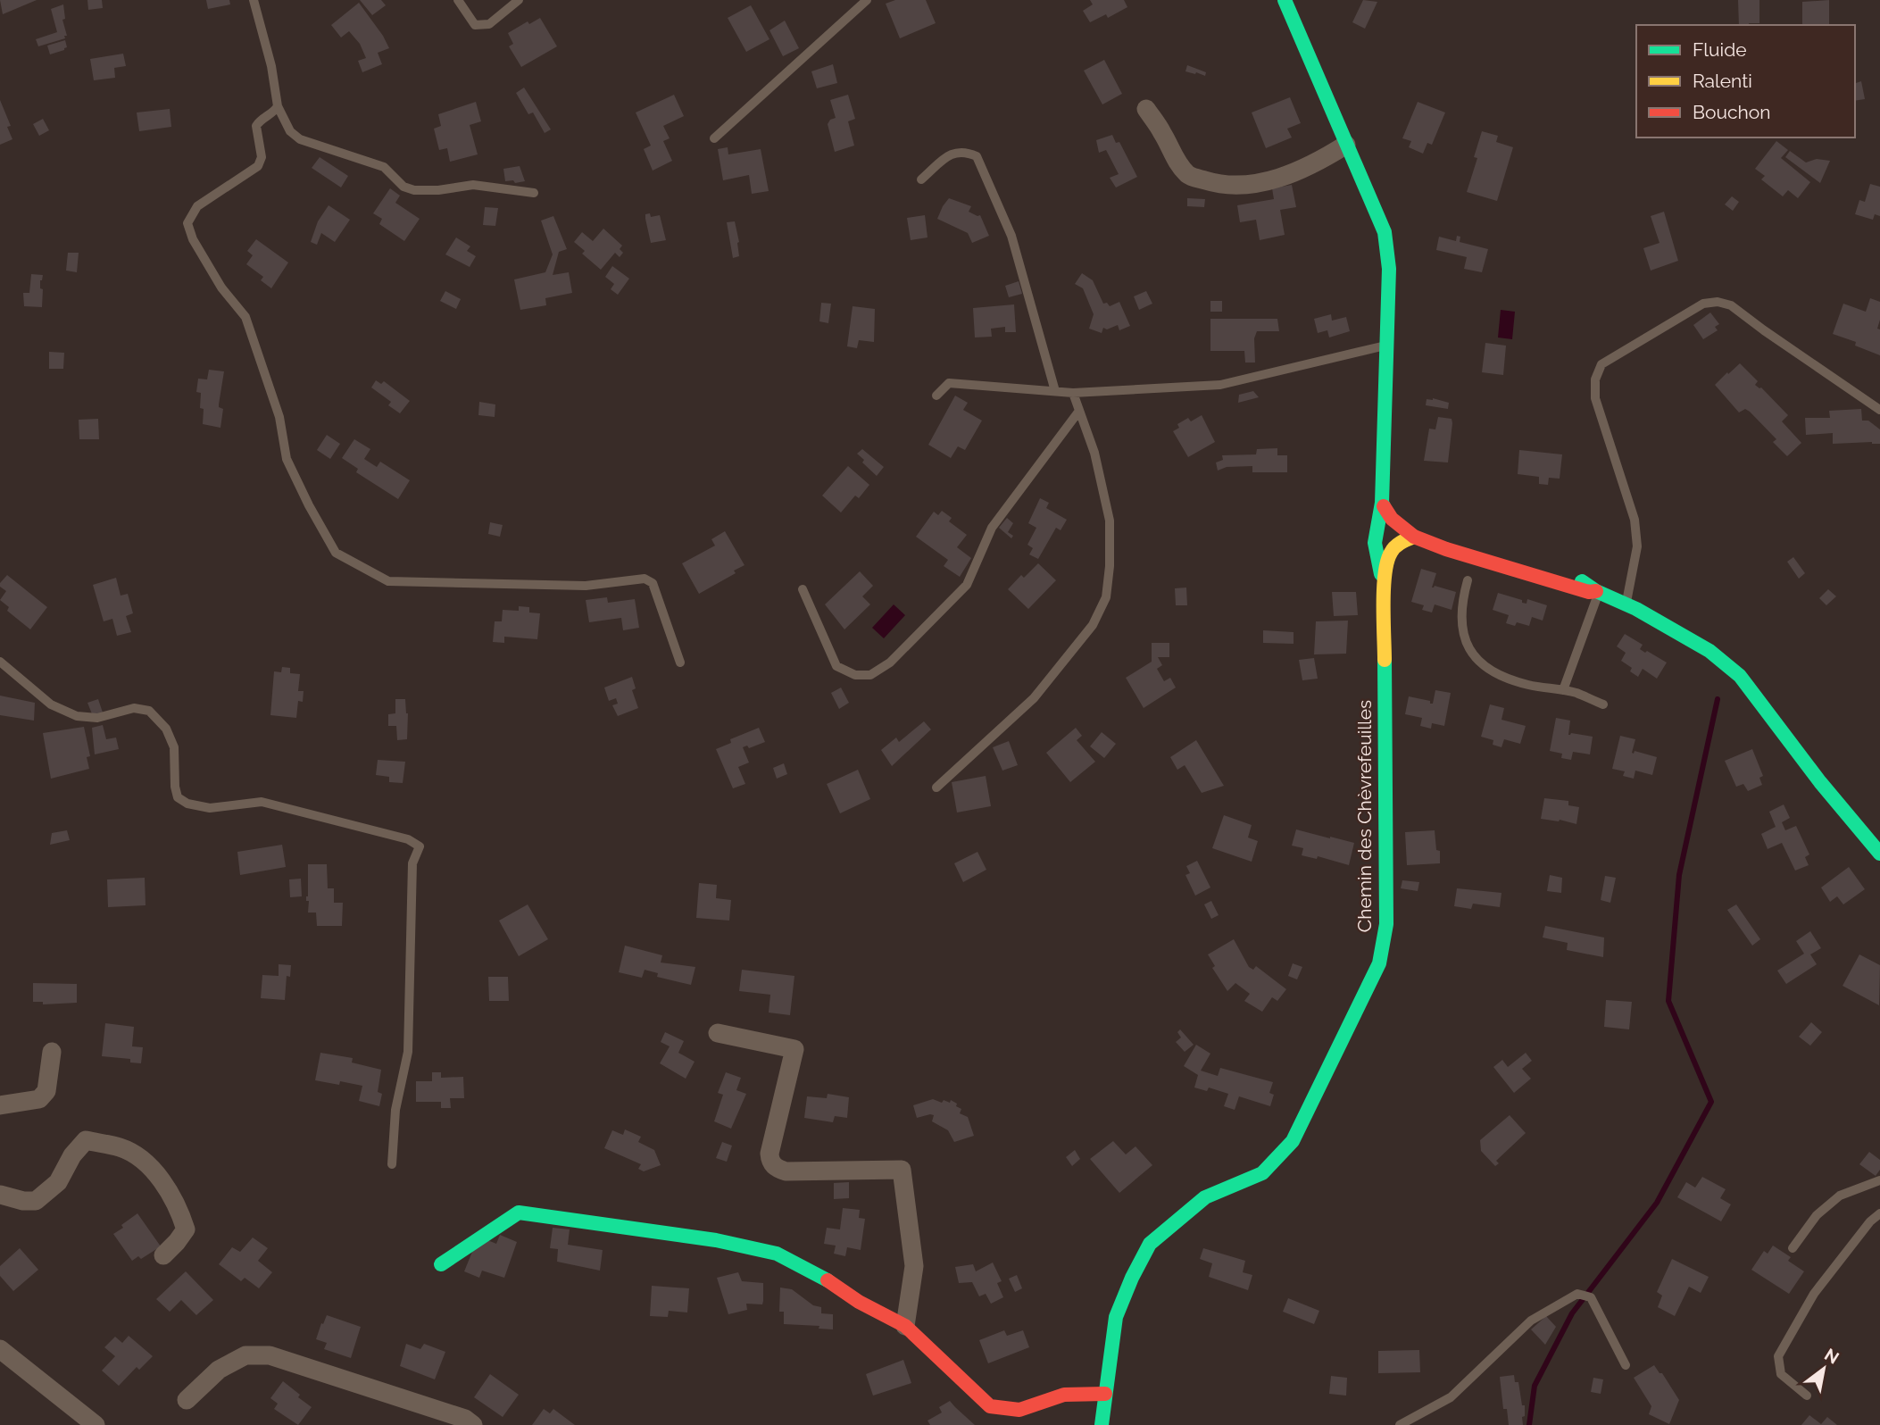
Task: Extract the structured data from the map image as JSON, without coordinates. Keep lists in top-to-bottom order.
{
  "streets": {
    "street": ["Chemin des Chèvrefeuilles"]
  },
  "legend": ["Fluide", "Ralenti", "Bouchon"],
  "north": "top right"
}
